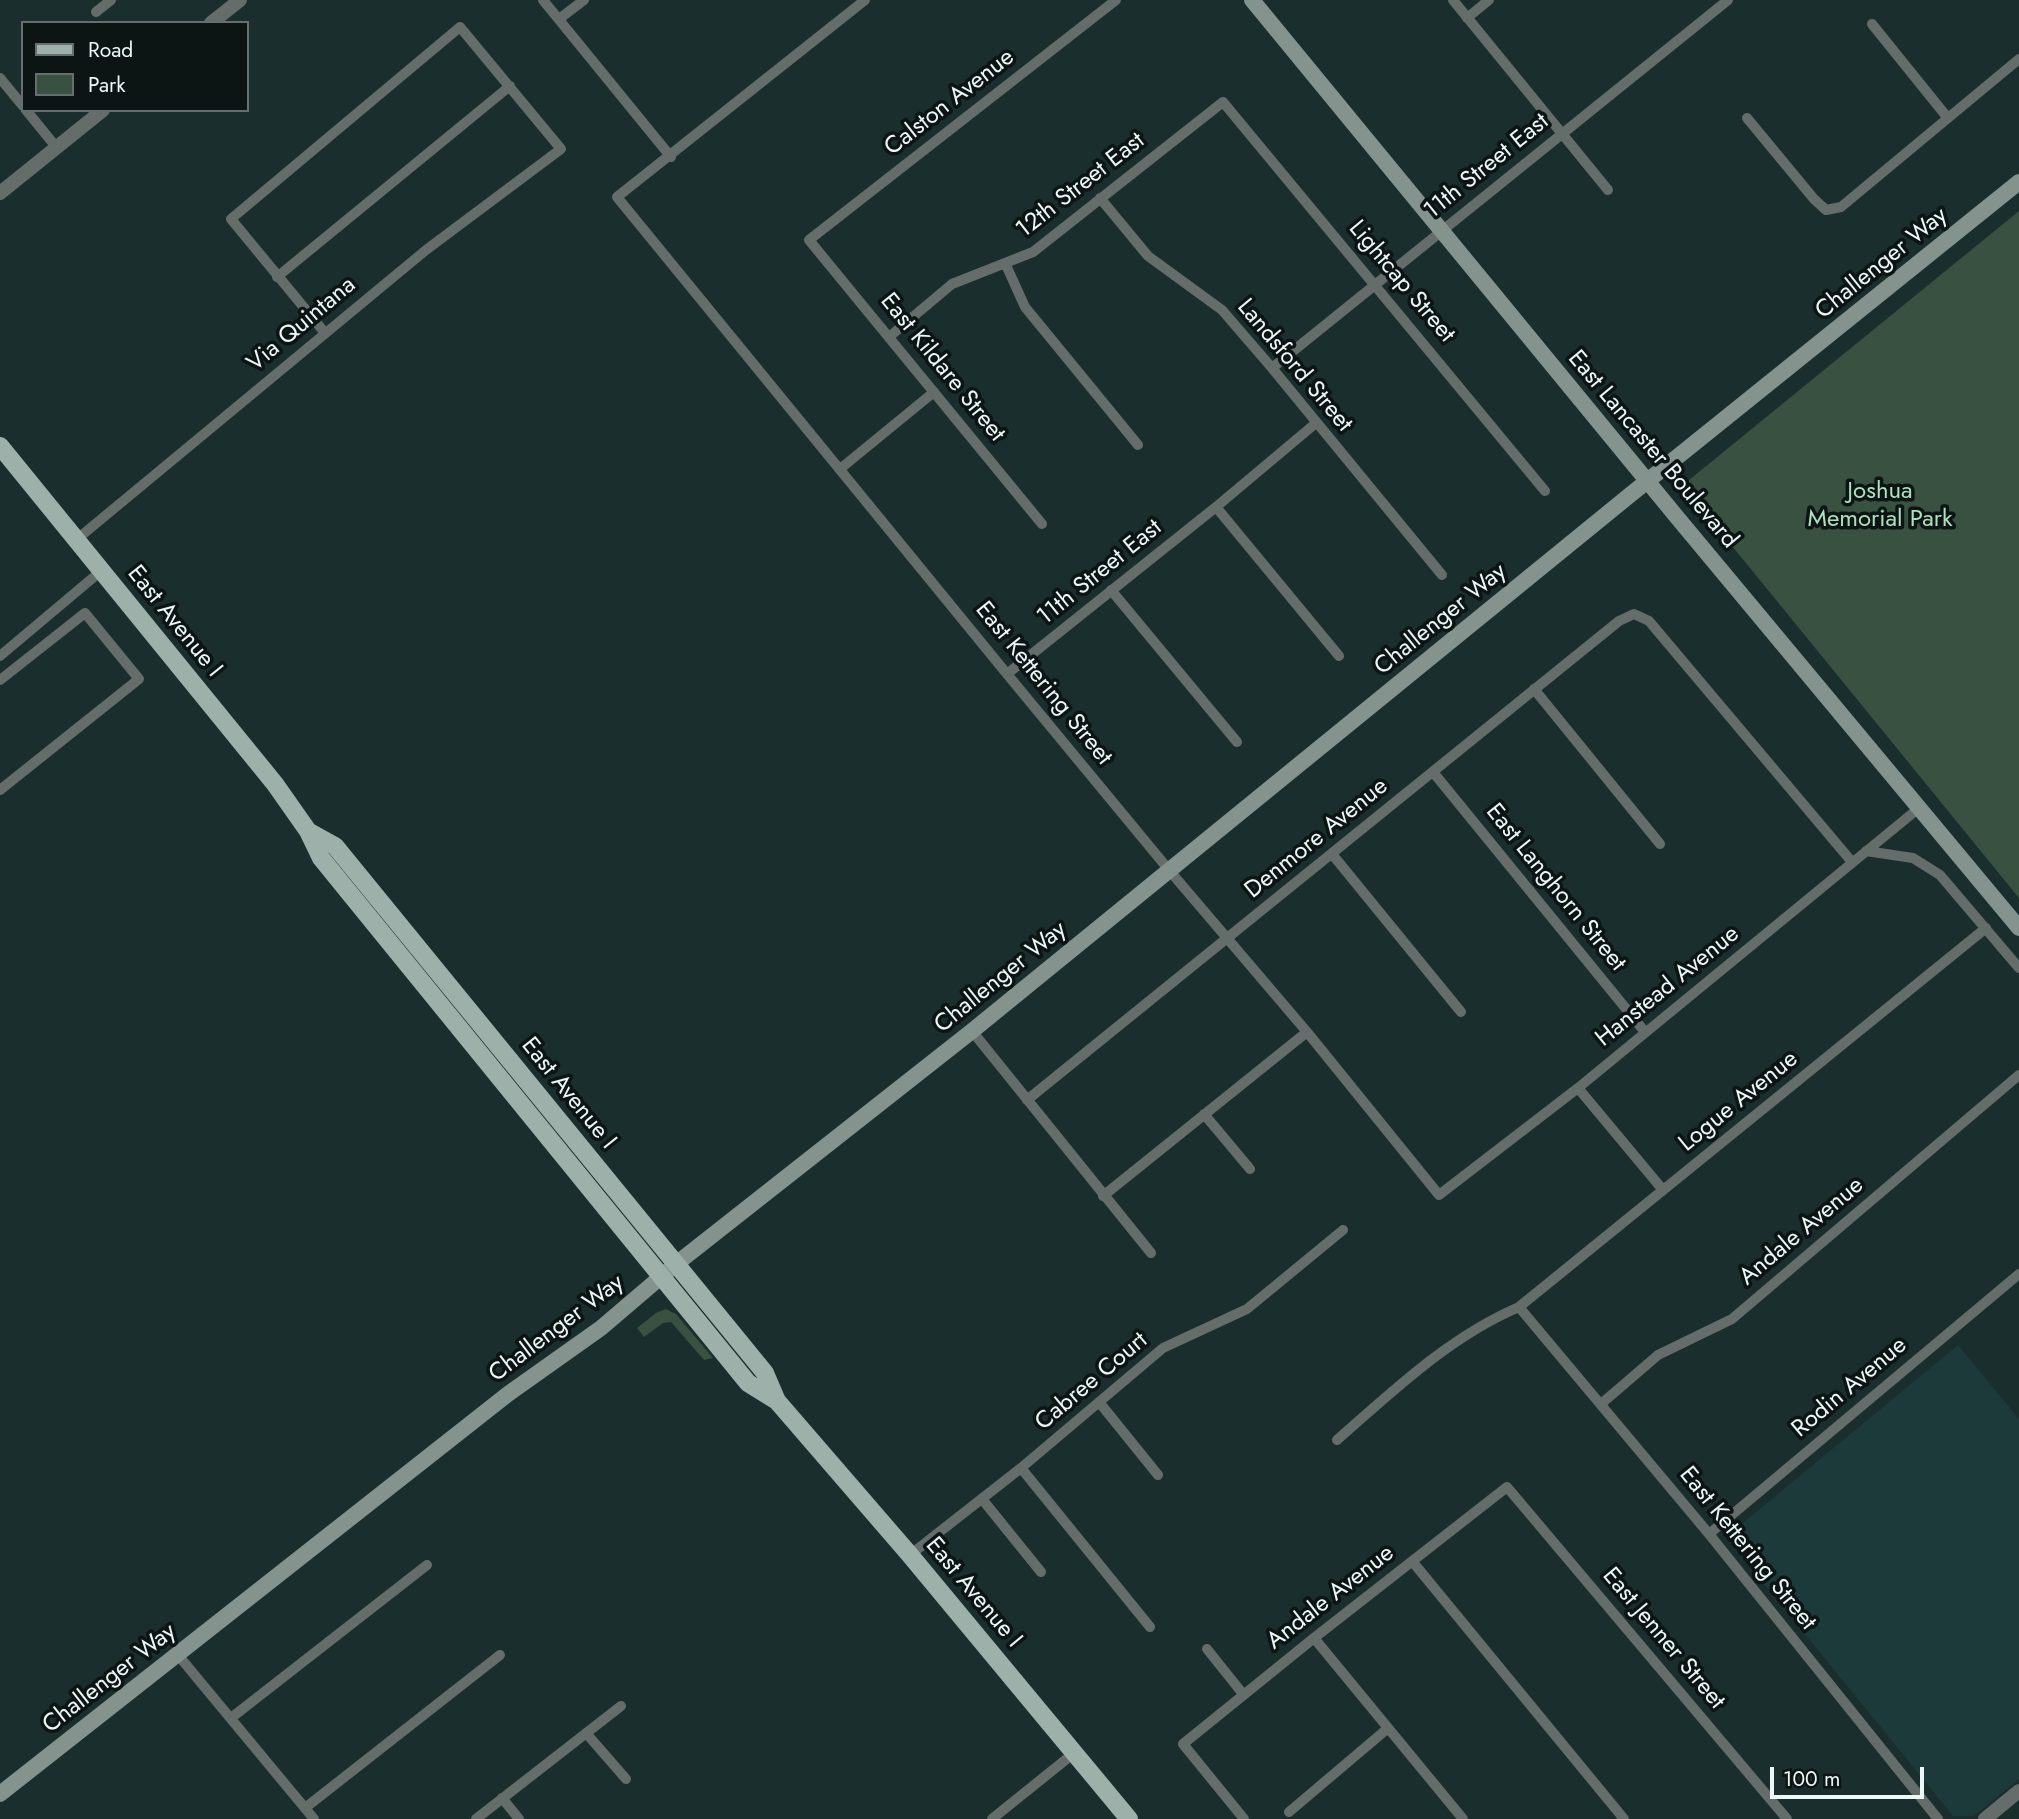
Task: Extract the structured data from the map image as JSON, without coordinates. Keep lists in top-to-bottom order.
{
  "streets": {
    "main road": ["Challenger Way", "East Lancaster Boulevard", "East Avenue I"],
    "street": [
      "Calston Avenue",
      "11th Street East",
      "12th Street East",
      "Lightcap Street",
      "Via Quintana",
      "Landsford Street",
      "East Kildare Street",
      "East Kettering Street",
      "Denmore Avenue",
      "East Langhorn Street",
      "Hanstead Avenue",
      "Logue Avenue",
      "Andale Avenue",
      "Cabree Court",
      "Rodin Avenue",
      "East Jenner Street"
    ]
  },
  "crossings": [
    ["Calston Avenue", "East Kildare Street"],
    ["11th Street East", "Lightcap Street"],
    ["11th Street East", "Landsford Street"],
    ["11th Street East", "East Lancaster Boulevard"],
    ["11th Street East", "East Kettering Street"],
    ["12th Street East", "Lightcap Street"],
    ["12th Street East", "Landsford Street"],
    ["12th Street East", "East Kildare Street"],
    ["Challenger Way", "East Lancaster Boulevard"],
    ["Challenger Way", "East Avenue I"],
    ["Challenger Way", "East Kettering Street"],
    ["Via Quintana", "East Avenue I"],
    ["East Lancaster Boulevard", "Hanstead Avenue"],
    ["East Avenue I", "Cabree Court"],
    ["East Kettering Street", "Denmore Avenue"],
    ["East Kettering Street", "Hanstead Avenue"],
    ["East Kettering Street", "Logue Avenue"],
    ["East Kettering Street", "Andale Avenue"],
    ["East Kettering Street", "Rodin Avenue"],
    ["Denmore Avenue", "East Langhorn Street"],
    ["Denmore Avenue", "Hanstead Avenue"],
    ["East Langhorn Street", "Hanstead Avenue"],
    ["Andale Avenue", "East Jenner Street"]
  ],
  "parks": ["Joshua Memorial Park"],
  "legend": ["Road", "Park"],
  "scale_bar": "100 m"
}
